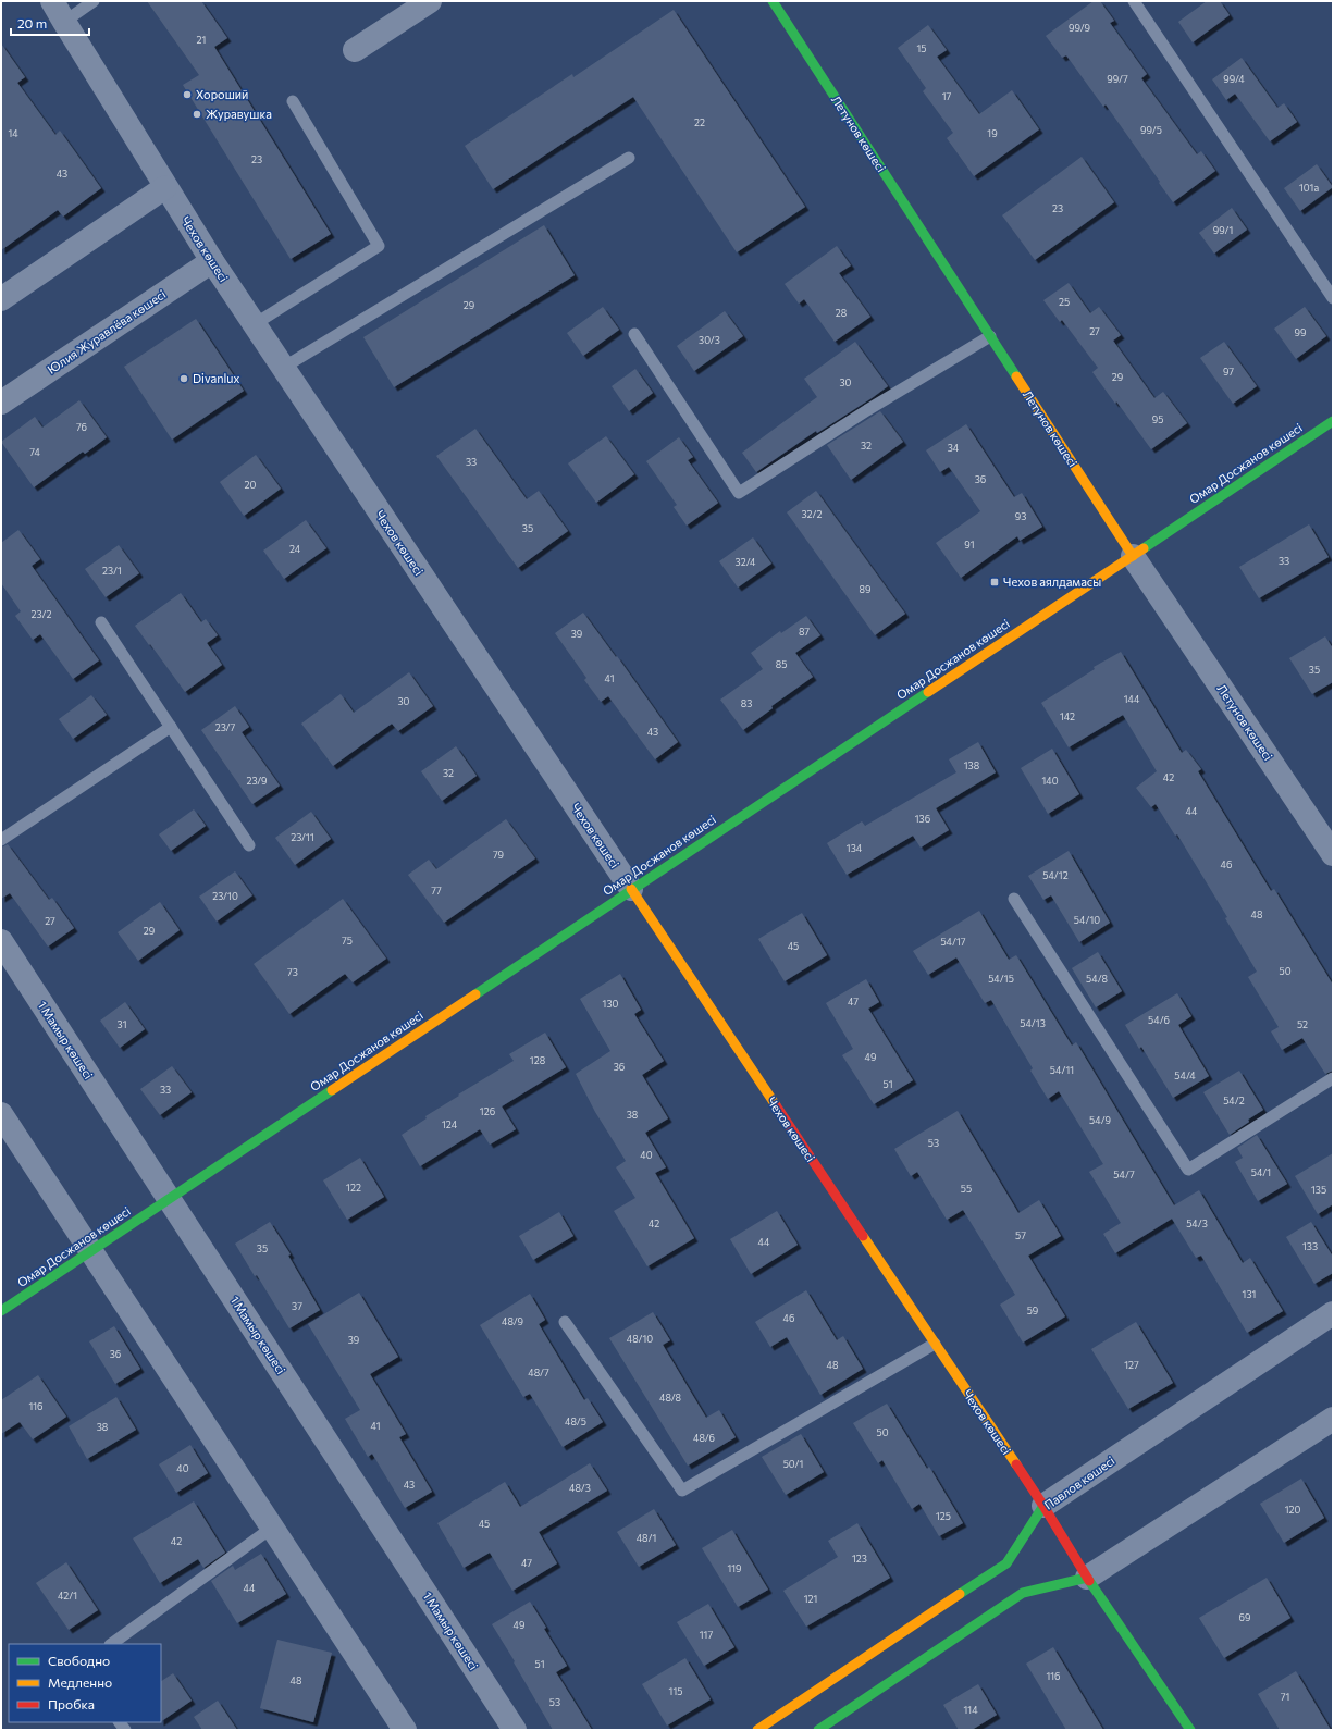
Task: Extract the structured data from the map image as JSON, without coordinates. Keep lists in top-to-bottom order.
{
  "streets": {
    "street": [
      "Летунов көшесі",
      "Чехов көшесі",
      "Юлия Журавлёва көшесі",
      "Омар Досжанов көшесі",
      "1 Мамыр көшесі",
      "Павлов көшесі"
    ]
  },
  "crossings": [
    ["Летунов көшесі", "Омар Досжанов көшесі"],
    ["Чехов көшесі", "Юлия Журавлёва көшесі"],
    ["Чехов көшесі", "Омар Досжанов көшесі"],
    ["Чехов көшесі", "Павлов көшесі"],
    ["Омар Досжанов көшесі", "1 Мамыр көшесі"]
  ],
  "places": {
    "other": ["Хороший", "Журавушка", "Divanlux"],
    "transit": ["Чехов аялдамасы"]
  },
  "house_numbers": [
    "99/9",
    "21",
    "15",
    "99/7",
    "99/4",
    "17",
    "22",
    "99/5",
    "14",
    "19",
    "23",
    "43",
    "101а",
    "23",
    "99/1",
    "25",
    "29",
    "28",
    "27",
    "99",
    "30/3",
    "97",
    "29",
    "30",
    "95",
    "76",
    "32",
    "34",
    "74",
    "33",
    "36",
    "20",
    "32/2",
    "93",
    "35",
    "91",
    "24",
    "33",
    "32/4",
    "23/1",
    "89",
    "23/2",
    "87",
    "39",
    "85",
    "35",
    "41",
    "144",
    "30",
    "83",
    "142",
    "23/7",
    "43",
    "138",
    "32",
    "42",
    "23/9",
    "140",
    "44",
    "136",
    "23/11",
    "134",
    "79",
    "46",
    "54/12",
    "77",
    "23/10",
    "48",
    "54/10",
    "27",
    "29",
    "75",
    "54/17",
    "45",
    "50",
    "73",
    "54/15",
    "54/8",
    "47",
    "130",
    "54/6",
    "54/13",
    "31",
    "52",
    "49",
    "128",
    "36",
    "54/11",
    "54/4",
    "51",
    "33",
    "54/2",
    "126",
    "38",
    "54/9",
    "124",
    "53",
    "40",
    "54/1",
    "54/7",
    "122",
    "55",
    "135",
    "42",
    "54/3",
    "57",
    "44",
    "133",
    "35",
    "131",
    "37",
    "59",
    "46",
    "48/9",
    "48/10",
    "39",
    "36",
    "48",
    "127",
    "48/7",
    "48/8",
    "116",
    "48/5",
    "41",
    "38",
    "50",
    "48/6",
    "50/1",
    "40",
    "43",
    "48/3",
    "120",
    "125",
    "45",
    "48/1",
    "42",
    "123",
    "47",
    "119",
    "44",
    "42/1",
    "121",
    "69",
    "49",
    "117",
    "51",
    "116",
    "48",
    "115",
    "71",
    "53",
    "114"
  ],
  "legend": ["Свободно", "Медленно", "Пробка"],
  "scale_bar": "20 m"
}
